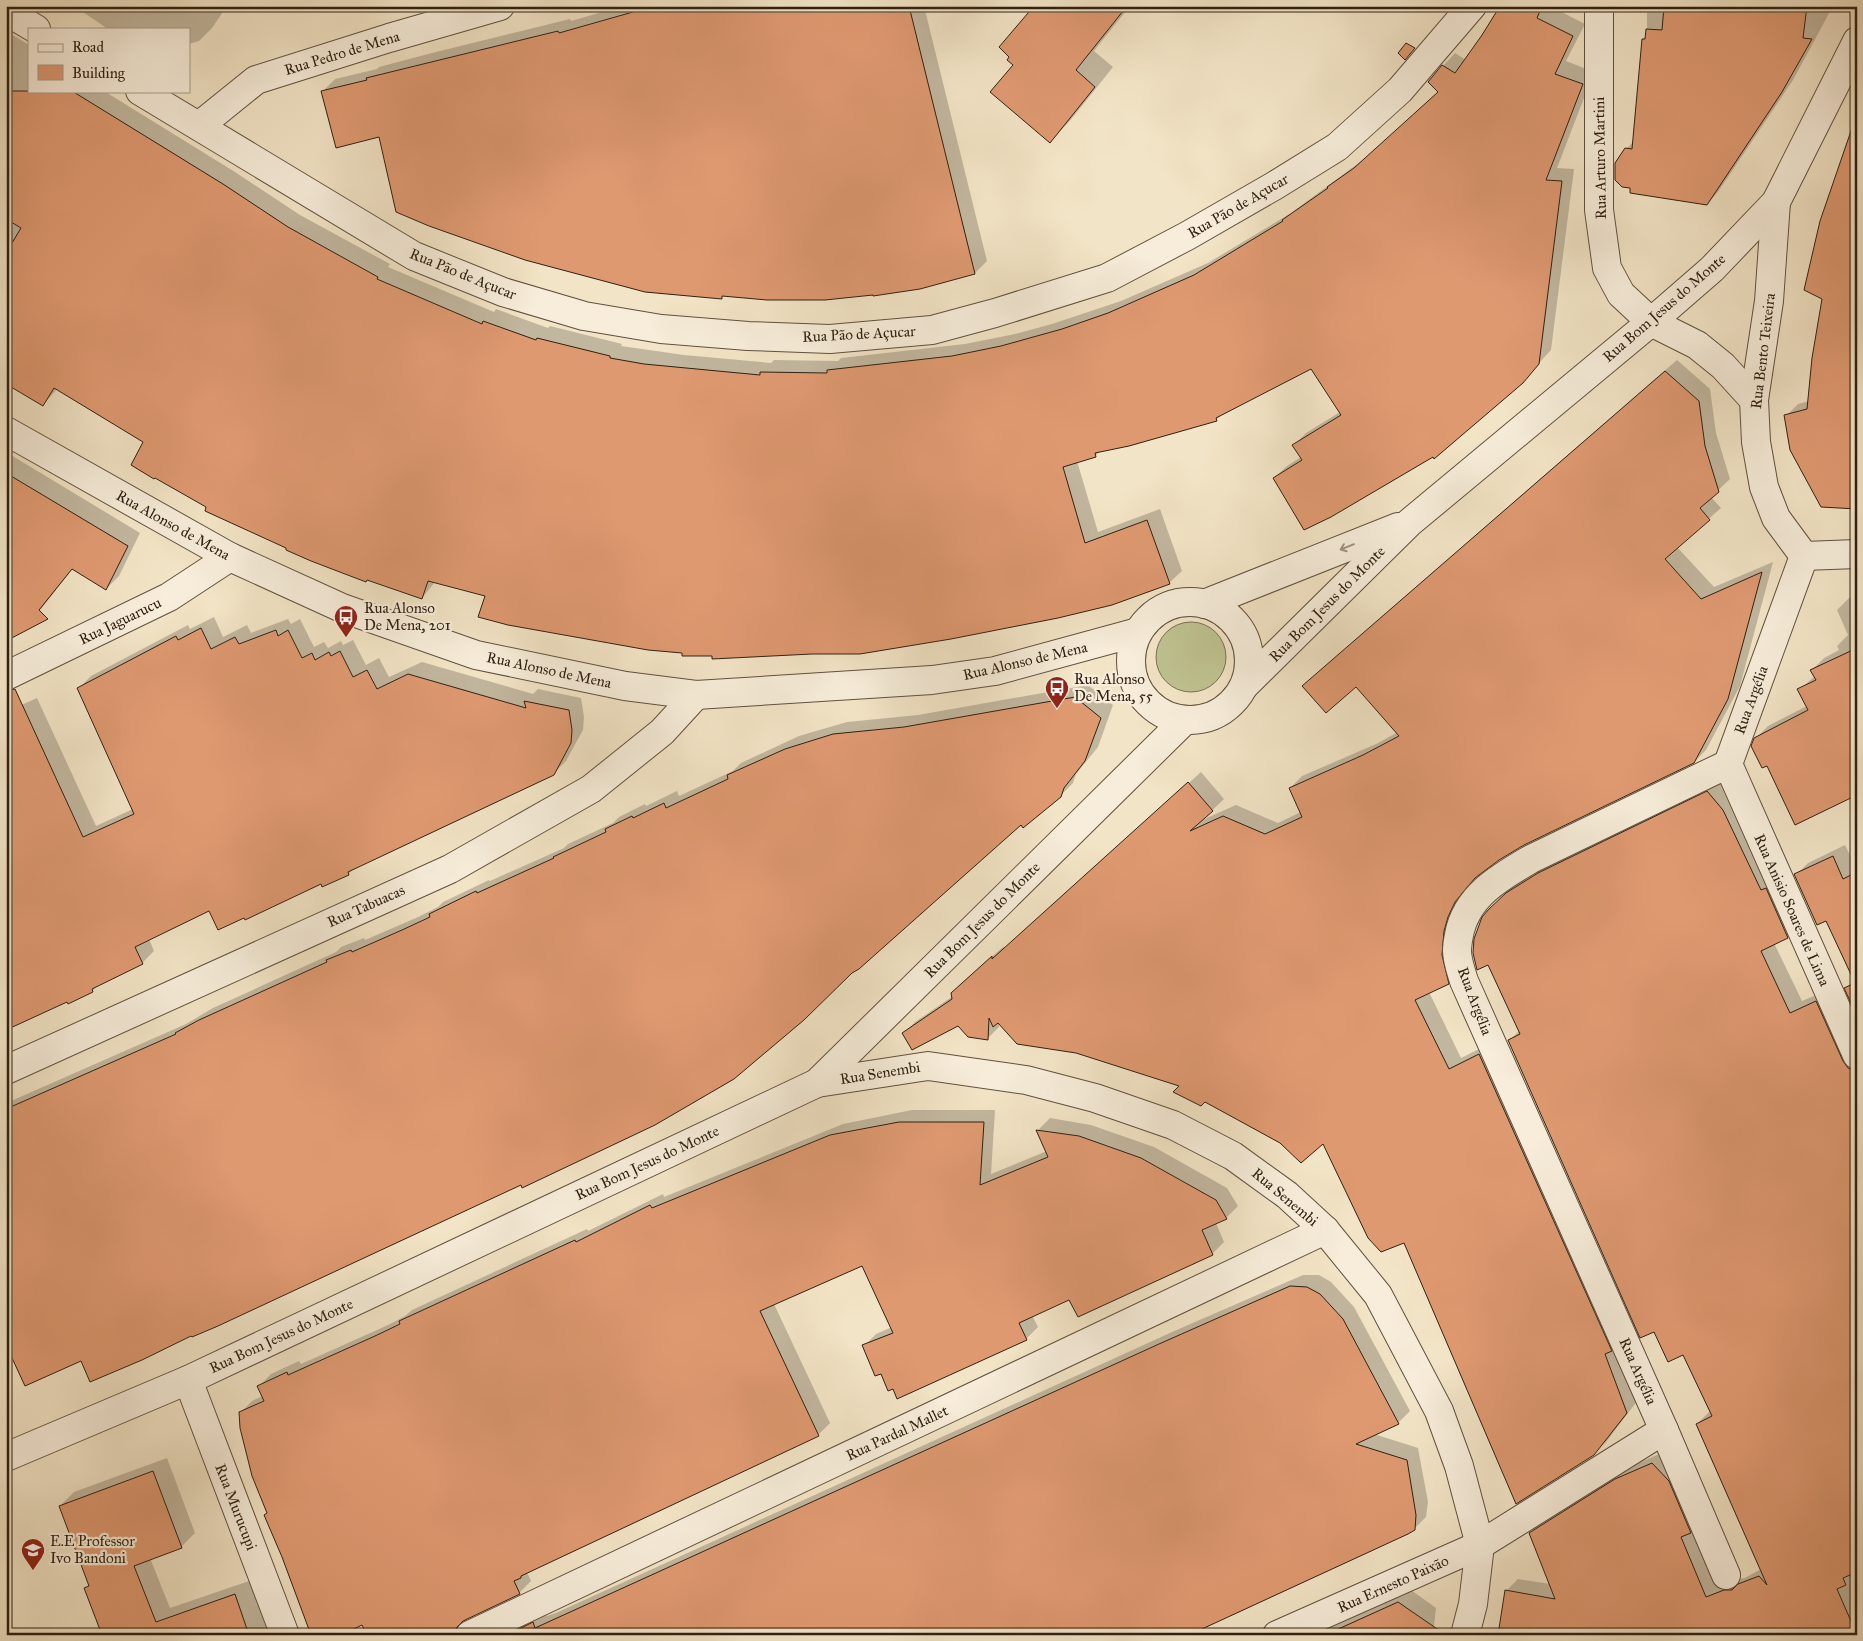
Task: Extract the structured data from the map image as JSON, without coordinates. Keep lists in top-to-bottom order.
{
  "streets": {
    "street": [
      "Rua Pedro de Mena",
      "Rua Arturo Martini",
      "Rua Pão de Açucar",
      "Rua Bom Jesus do Monte",
      "Rua Bento Teixeira",
      "Rua Alonso de Mena",
      "Rua Jaguarucu",
      "Rua Argélia",
      "Rua Tabuacas",
      "Rua Anisio Soares de Lima",
      "Rua Senembi",
      "Rua Pardal Mallet",
      "Rua Murucupi",
      "Rua Ernesto Paixão"
    ]
  },
  "crossings": [
    ["Rua Pedro de Mena", "Rua Pão de Açucar"],
    ["Rua Arturo Martini", "Rua Bom Jesus do Monte"],
    ["Rua Arturo Martini", "Rua Bento Teixeira"],
    ["Rua Bom Jesus do Monte", "Rua Bento Teixeira"],
    ["Rua Bom Jesus do Monte", "Rua Alonso de Mena"],
    ["Rua Bom Jesus do Monte", "Rua Senembi"],
    ["Rua Bom Jesus do Monte", "Rua Murucupi"],
    ["Rua Bento Teixeira", "Rua Argélia"],
    ["Rua Alonso de Mena", "Rua Jaguarucu"],
    ["Rua Alonso de Mena", "Rua Tabuacas"],
    ["Rua Argélia", "Rua Anisio Soares de Lima"],
    ["Rua Senembi", "Rua Pardal Mallet"],
    ["Rua Senembi", "Rua Ernesto Paixão"]
  ],
  "places": {
    "bus stop": ["Rua Alonso De Mena, 201", "Rua Alonso De Mena, 55"],
    "school or university": ["E.E Professor Ivo Bandoni"]
  },
  "legend": ["Road", "Building"]
}
